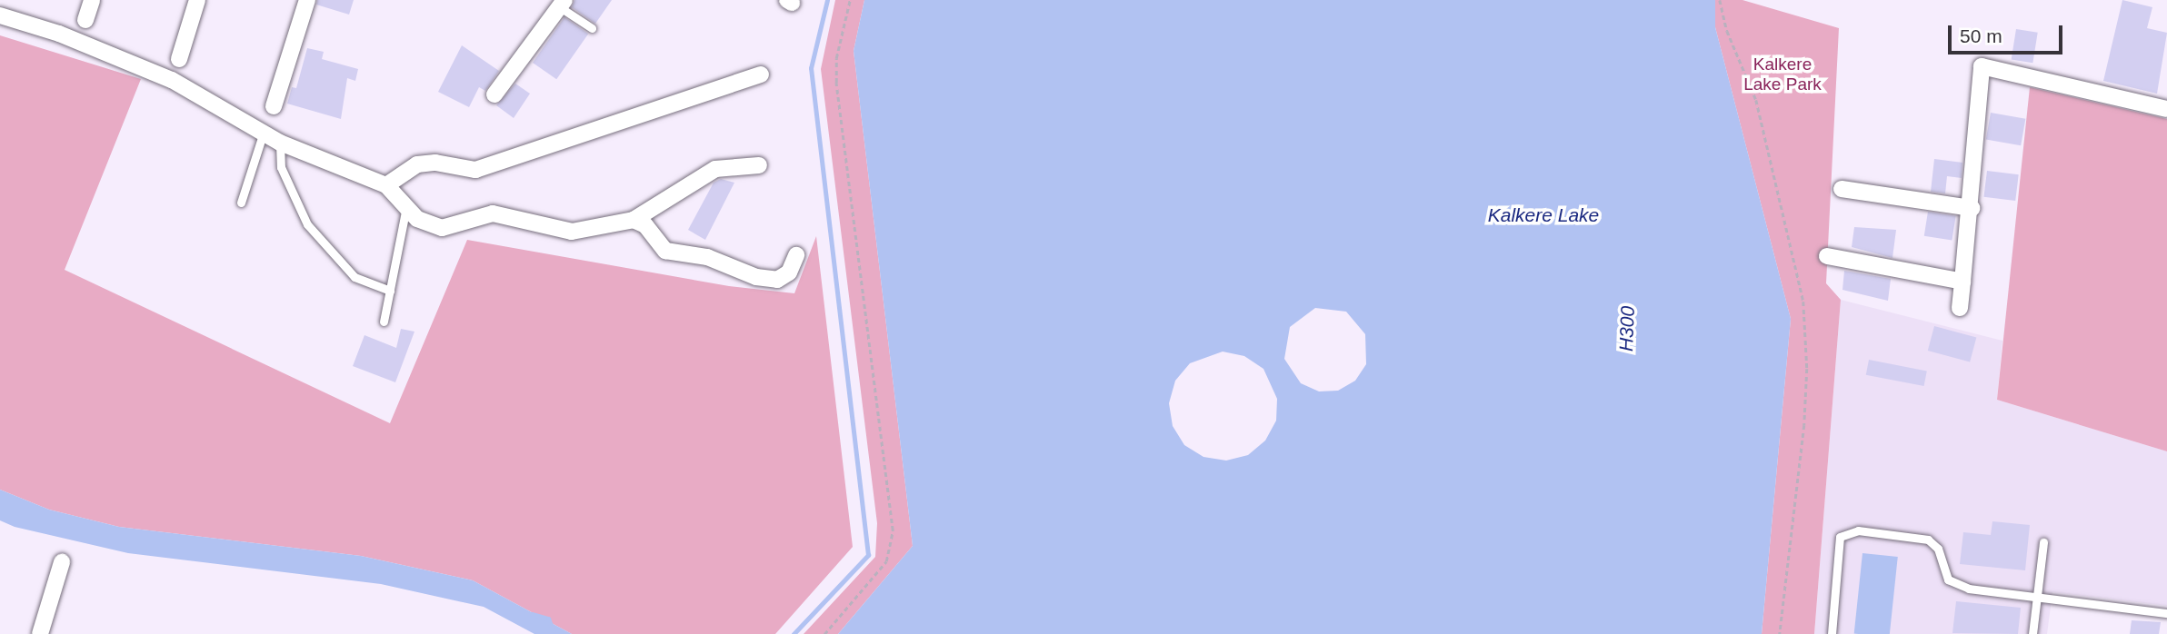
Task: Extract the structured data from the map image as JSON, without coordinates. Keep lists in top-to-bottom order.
{
  "water": ["Kalkere Lake", "H300"],
  "parks": ["Kalkere Lake Park"],
  "scale_bar": "50 m"
}
